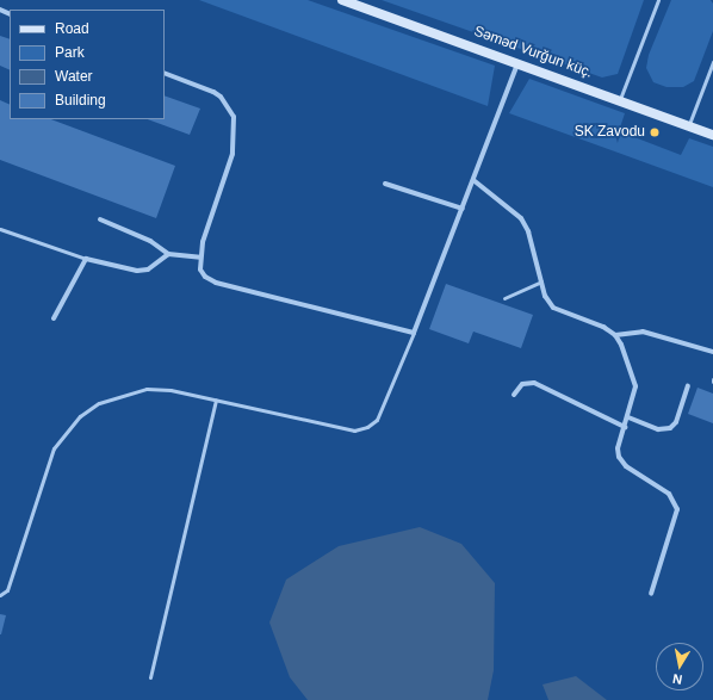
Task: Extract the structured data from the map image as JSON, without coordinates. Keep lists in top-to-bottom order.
{
  "streets": {
    "main road": ["Səməd Vurğun küç."]
  },
  "places": ["SK Zavodu"],
  "legend": [
    "Road",
    "Park",
    "Water",
    "Building"
  ],
  "north": "bottom"
}
